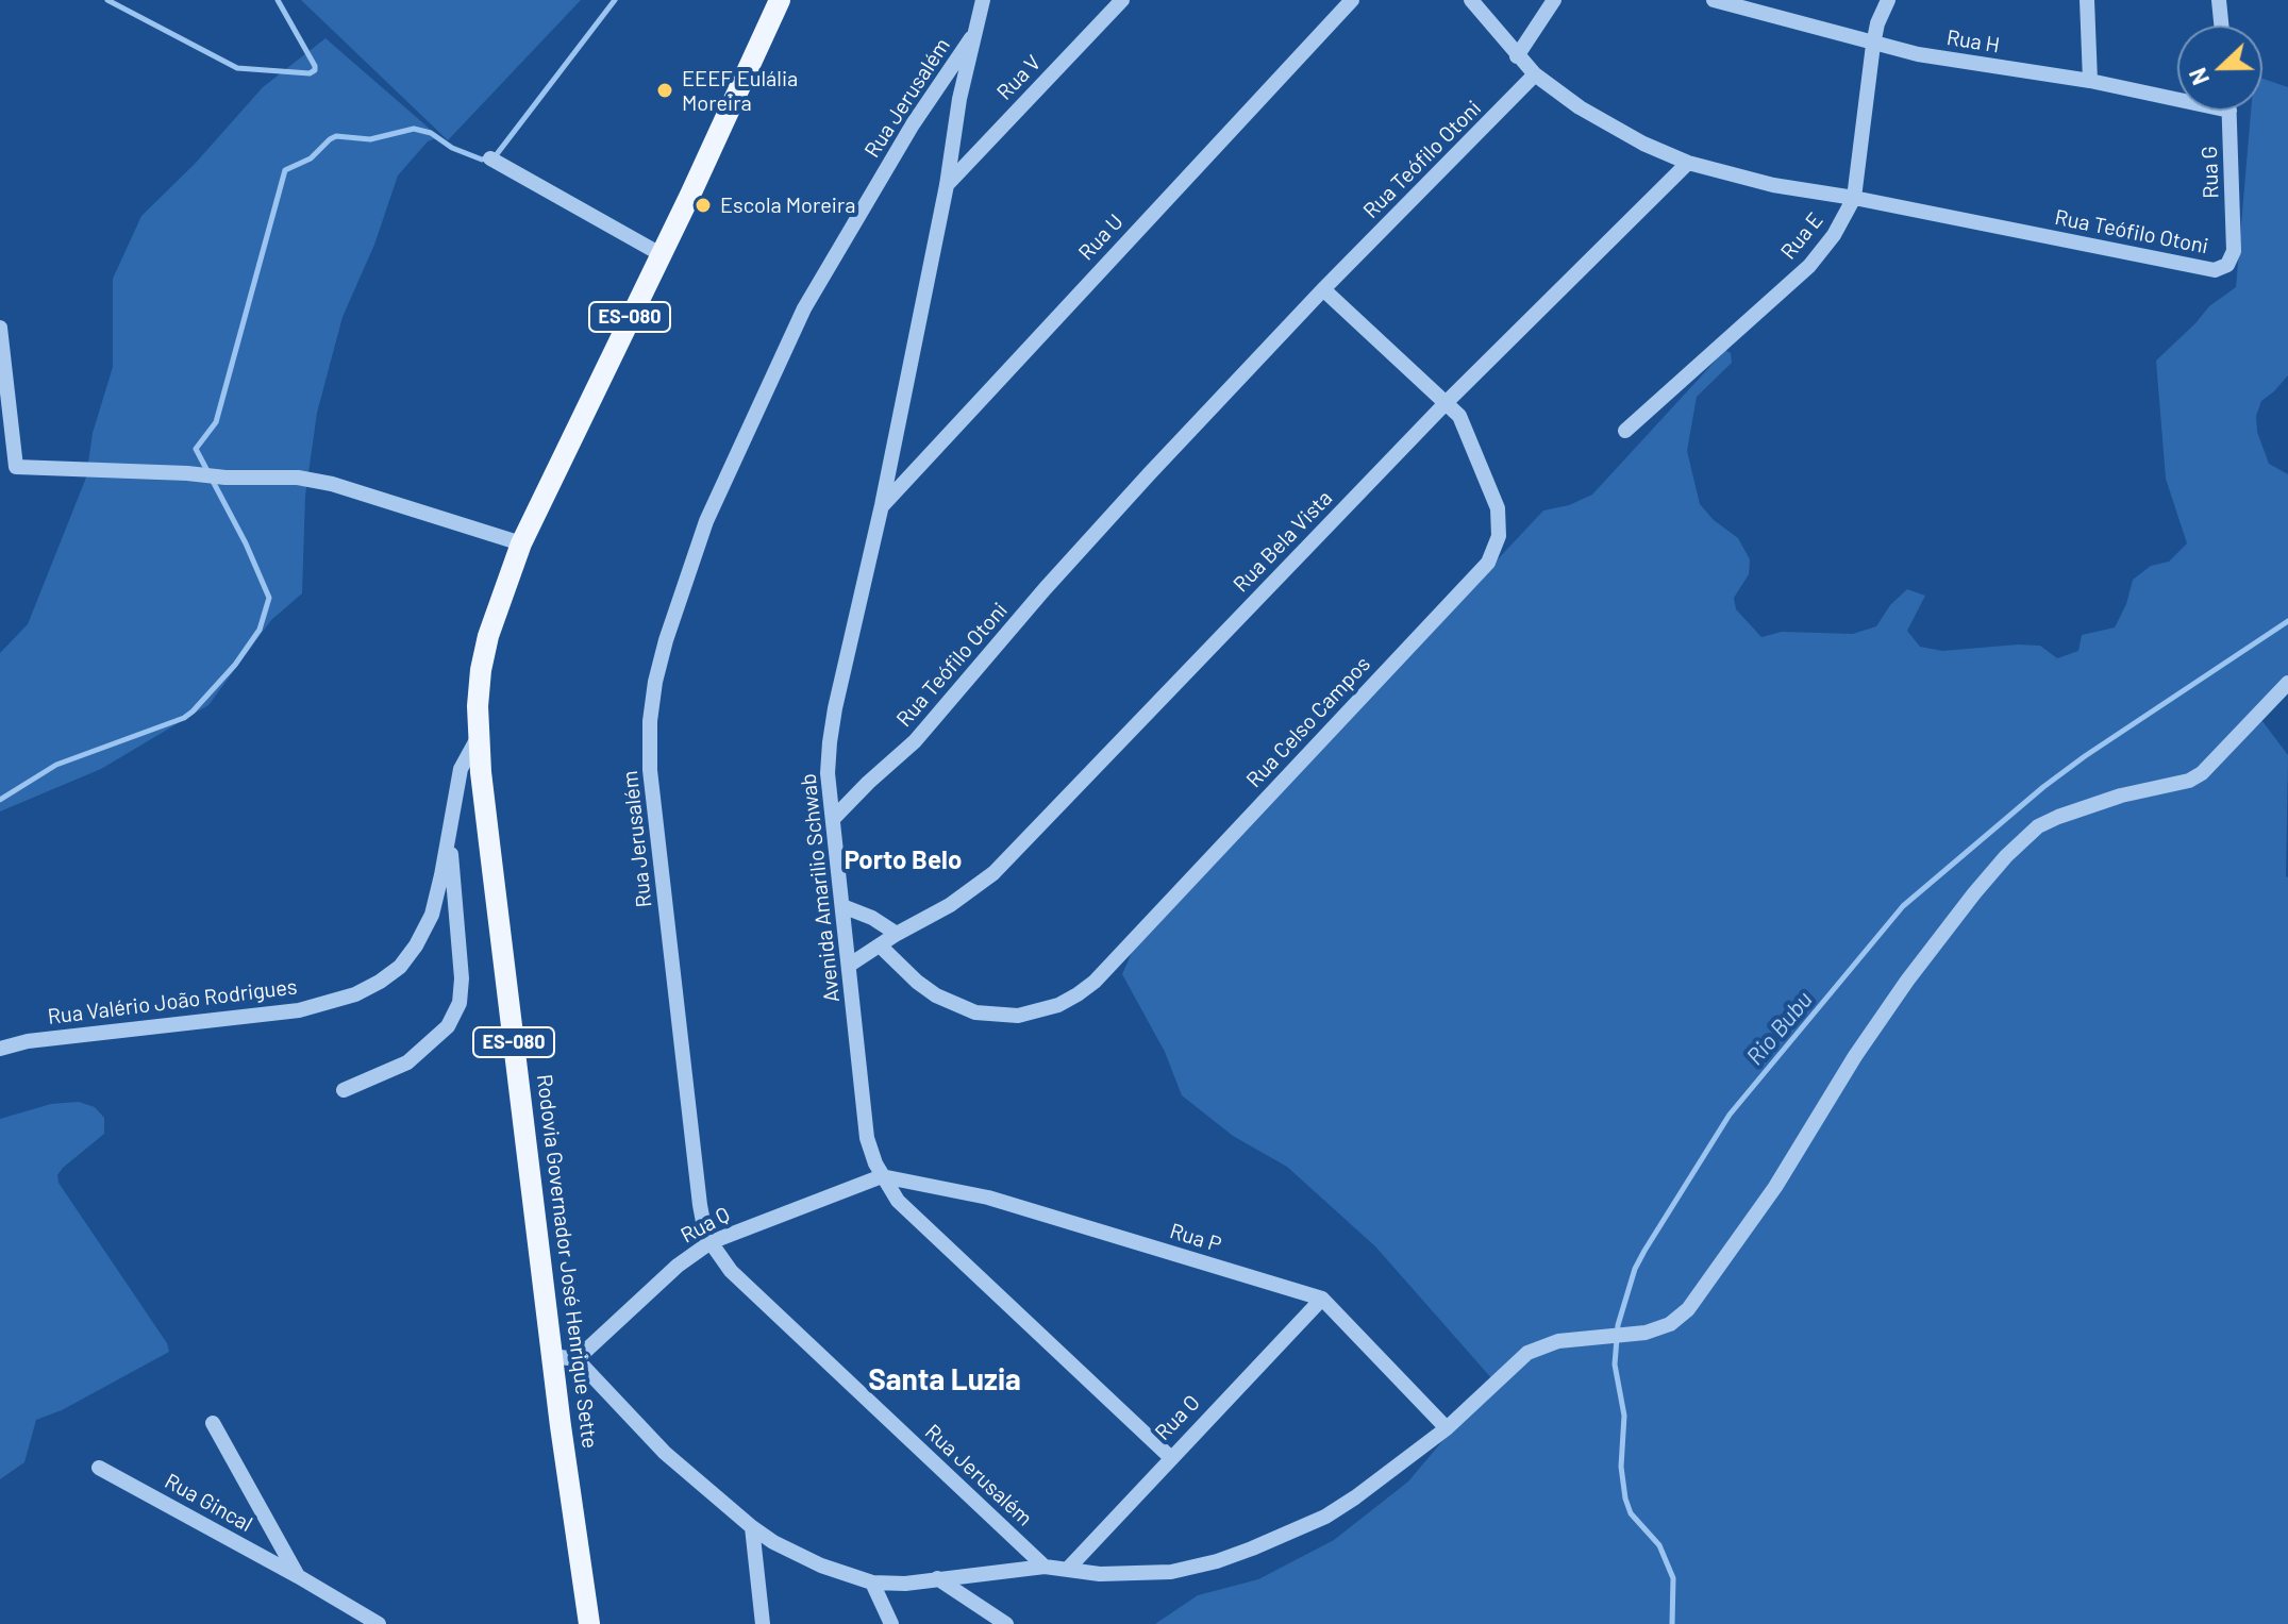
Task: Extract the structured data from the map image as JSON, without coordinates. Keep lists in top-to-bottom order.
{
  "streets": {
    "main road": ["ES-080", "Rodovia Governador José Henrique Sette"],
    "street": [
      "Rua H",
      "Rua V",
      "Rua Jerusalém",
      "Rua Teófilo Otoni",
      "Rua G",
      "Rua E",
      "Rua U",
      "Rua Bela Vista",
      "Rua Celso Campos",
      "Avenida Amarilio Schwab",
      "Rua Valério João Rodrigues",
      "Rua Q",
      "Rua P",
      "Rua O",
      "Rua Gincal"
    ]
  },
  "crossings": [
    ["Rua H", "Rua E"],
    ["Rua V", "Avenida Amarilio Schwab"],
    ["Rua Jerusalém", "Avenida Amarilio Schwab"],
    ["Rua Jerusalém", "Rua Q"],
    ["Rua Teófilo Otoni", "Rua G"],
    ["Rua Teófilo Otoni", "Rua E"],
    ["Rua Teófilo Otoni", "Rua Bela Vista"],
    ["Rua Teófilo Otoni", "Rua Celso Campos"],
    ["Rua Teófilo Otoni", "Avenida Amarilio Schwab"],
    ["Rua U", "Avenida Amarilio Schwab"],
    ["Rua Bela Vista", "Rua Celso Campos"],
    ["Rua Bela Vista", "Avenida Amarilio Schwab"],
    ["Avenida Amarilio Schwab", "Rua Q"],
    ["Avenida Amarilio Schwab", "Rua P"],
    ["Avenida Amarilio Schwab", "Rua O"],
    ["Rua Valério João Rodrigues", "Rodovia Governador José Henrique Sette"],
    ["Rua Q", "Rua P"],
    ["Rua P", "Rua O"]
  ],
  "districts": ["Porto Belo", "Santa Luzia"],
  "water": ["Rio Bubu"],
  "places": ["EEEF Eulália Moreira", "Escola Moreira"],
  "north": "left"
}
